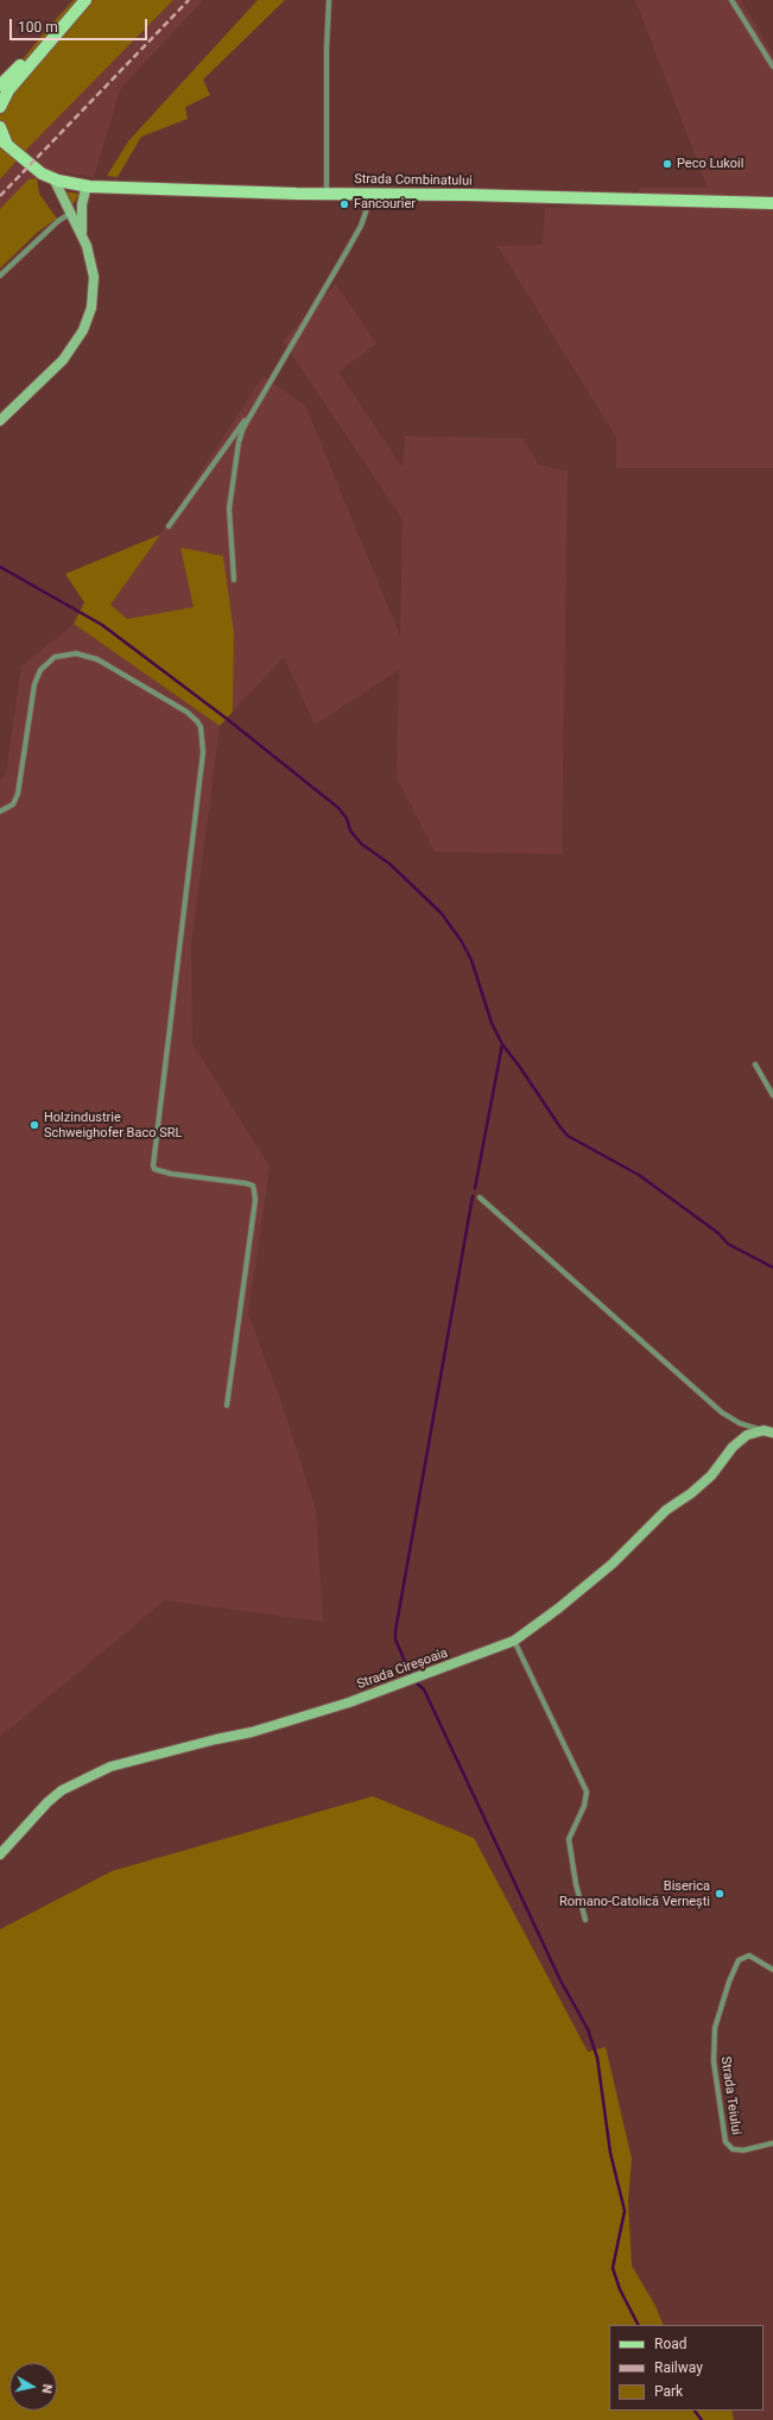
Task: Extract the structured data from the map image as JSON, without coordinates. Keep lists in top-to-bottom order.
{
  "streets": {
    "main road": ["Strada Combinatului"],
    "street": ["Strada Cireșoaia", "Strada Teiului"]
  },
  "places": [
    "Peco Lukoil",
    "Fancourier",
    "Holzindustrie Schweighofer Baco SRL",
    "Biserica Romano-Catolică Vernești"
  ],
  "legend": ["Road", "Railway", "Park"],
  "scale_bar": "100 m",
  "north": "right"
}
